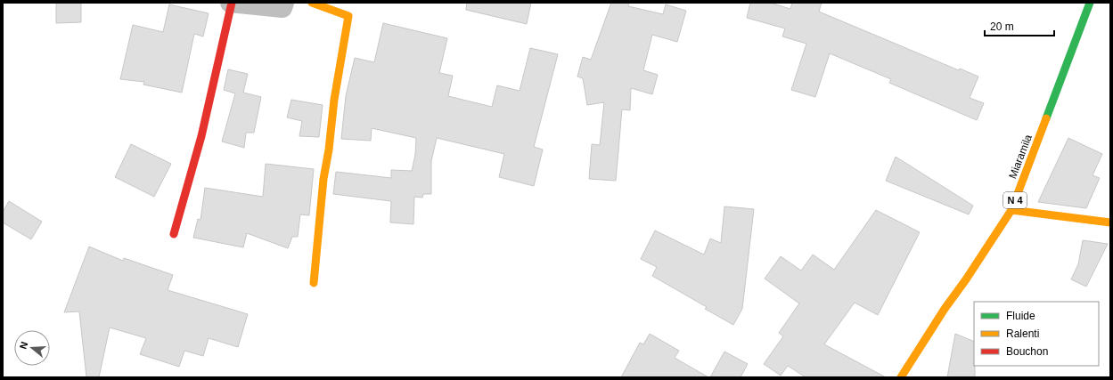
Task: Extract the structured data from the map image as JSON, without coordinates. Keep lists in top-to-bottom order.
{
  "streets": {
    "street": ["Miaramila", "N 4"]
  },
  "legend": ["Fluide", "Ralenti", "Bouchon"],
  "scale_bar": "20 m",
  "north": "left"
}
